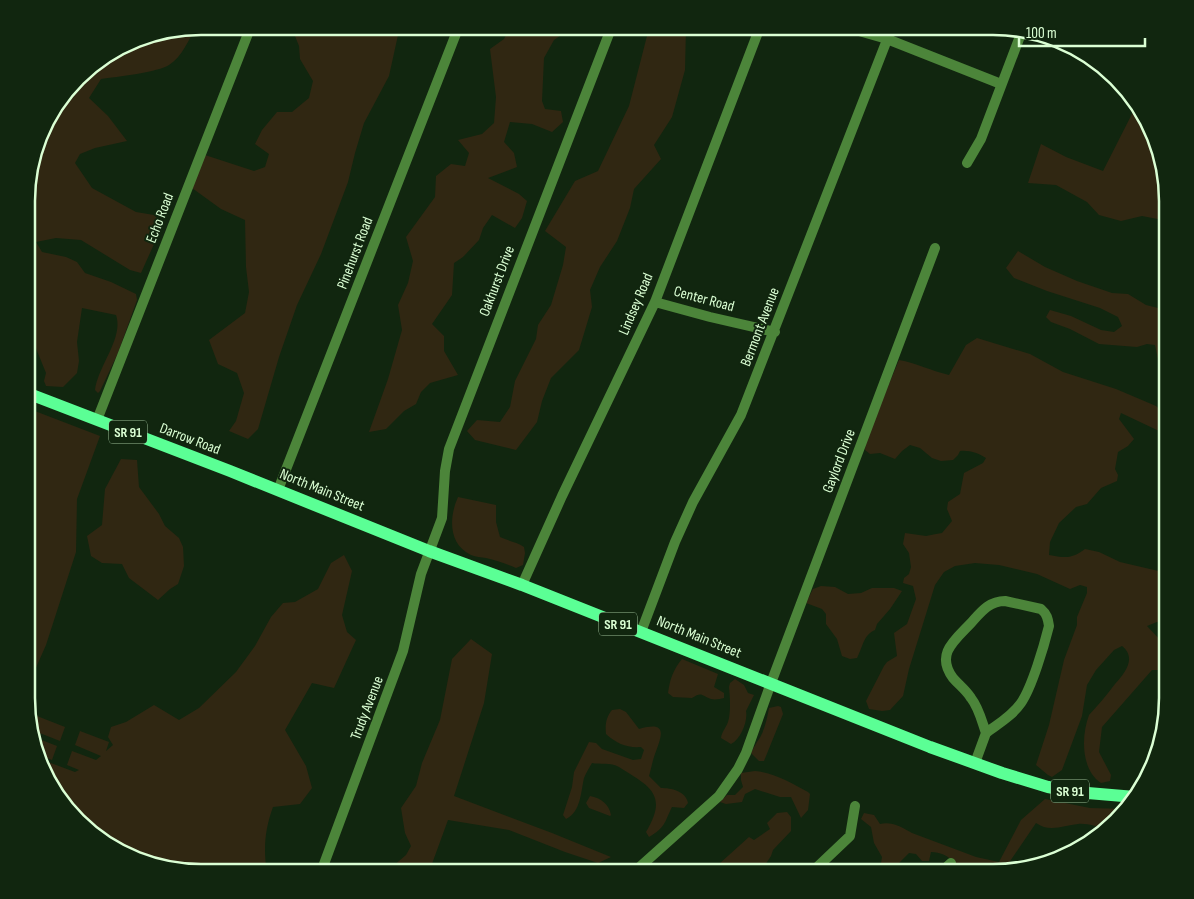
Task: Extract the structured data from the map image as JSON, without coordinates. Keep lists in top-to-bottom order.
{
  "streets": {
    "main road": ["SR 91", "Darrow Road", "North Main Street"],
    "street": [
      "Echo Road",
      "Pinehurst Road",
      "Oakhurst Drive",
      "Center Road",
      "Lindsey Road",
      "Bermont Avenue",
      "Gaylord Drive",
      "Trudy Avenue"
    ]
  },
  "crossings": [
    ["Echo Road", "Darrow Road"],
    ["Pinehurst Road", "North Main Street"],
    ["Oakhurst Drive", "North Main Street"],
    ["Oakhurst Drive", "Trudy Avenue"],
    ["Center Road", "Lindsey Road"],
    ["Center Road", "Bermont Avenue"],
    ["Lindsey Road", "North Main Street"],
    ["Bermont Avenue", "North Main Street"],
    ["Darrow Road", "North Main Street"],
    ["Gaylord Drive", "North Main Street"],
    ["North Main Street", "Trudy Avenue"]
  ],
  "scale_bar": "100 m"
}
